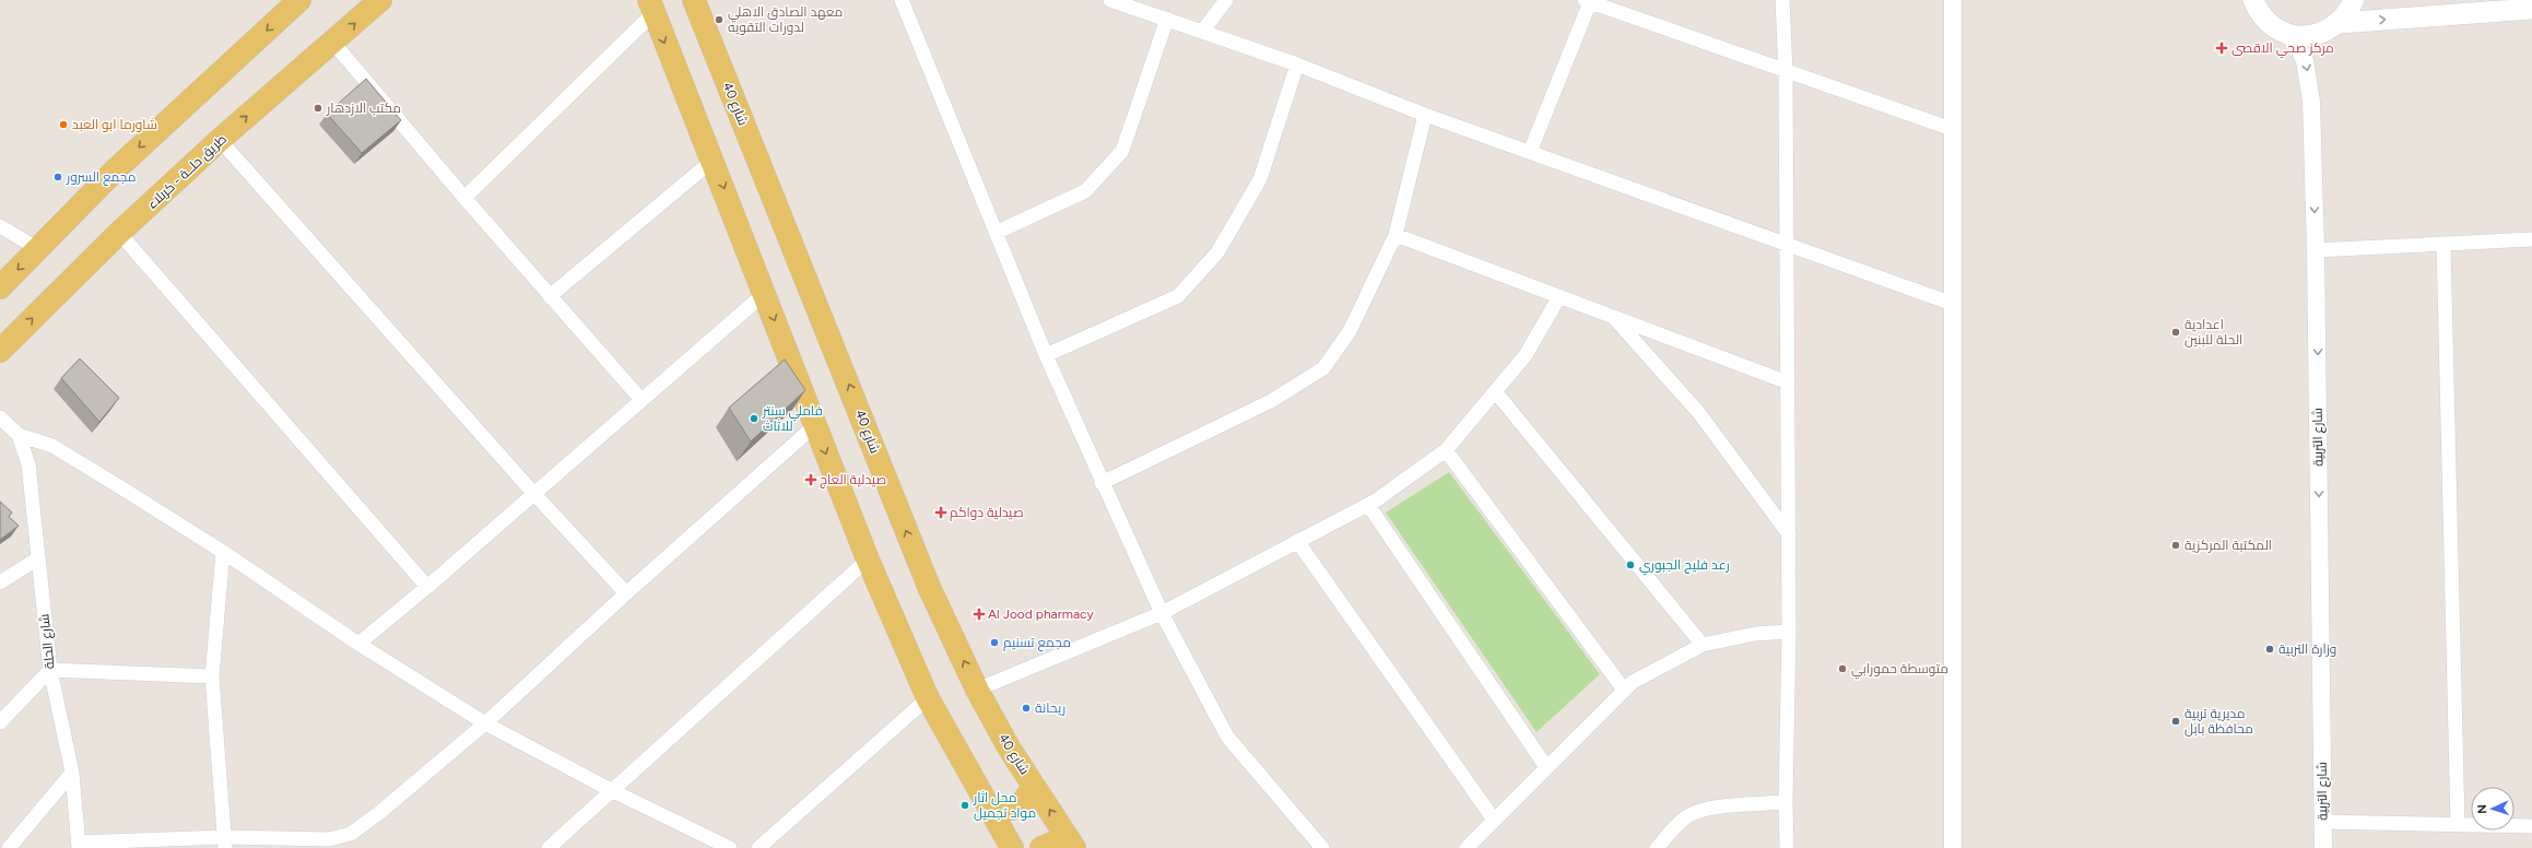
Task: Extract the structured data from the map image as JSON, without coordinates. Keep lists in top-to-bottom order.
{
  "streets": {
    "main road": ["شارع 40", "طريق حلــة - كربلاء"],
    "street": ["شارع التربية", "شارع الحلة"]
  },
  "places": {
    "other": [
      "معهد الصادق الاهلي لدورات التقويه",
      "مكتب الازدهار",
      "شاورما ابو العبد",
      "مجمع السرور",
      "اعدادية الحلة للبنين",
      "فاملي سنتر للاثاث",
      "المكتبة المركزية",
      "رعد فليح الجبوري",
      "مجمع تسنيم",
      "وزارة التربية",
      "متوسطة حمورابي",
      "ريحانة",
      "مديرية تربية محافظة بابل",
      "محل اثار مواد تجميل"
    ],
    "health": [
      "مركز صحي الاقصى",
      "صيدلية العاج",
      "صيدلية دواكم",
      "Al Jood pharmacy"
    ]
  },
  "north": "left"
}
